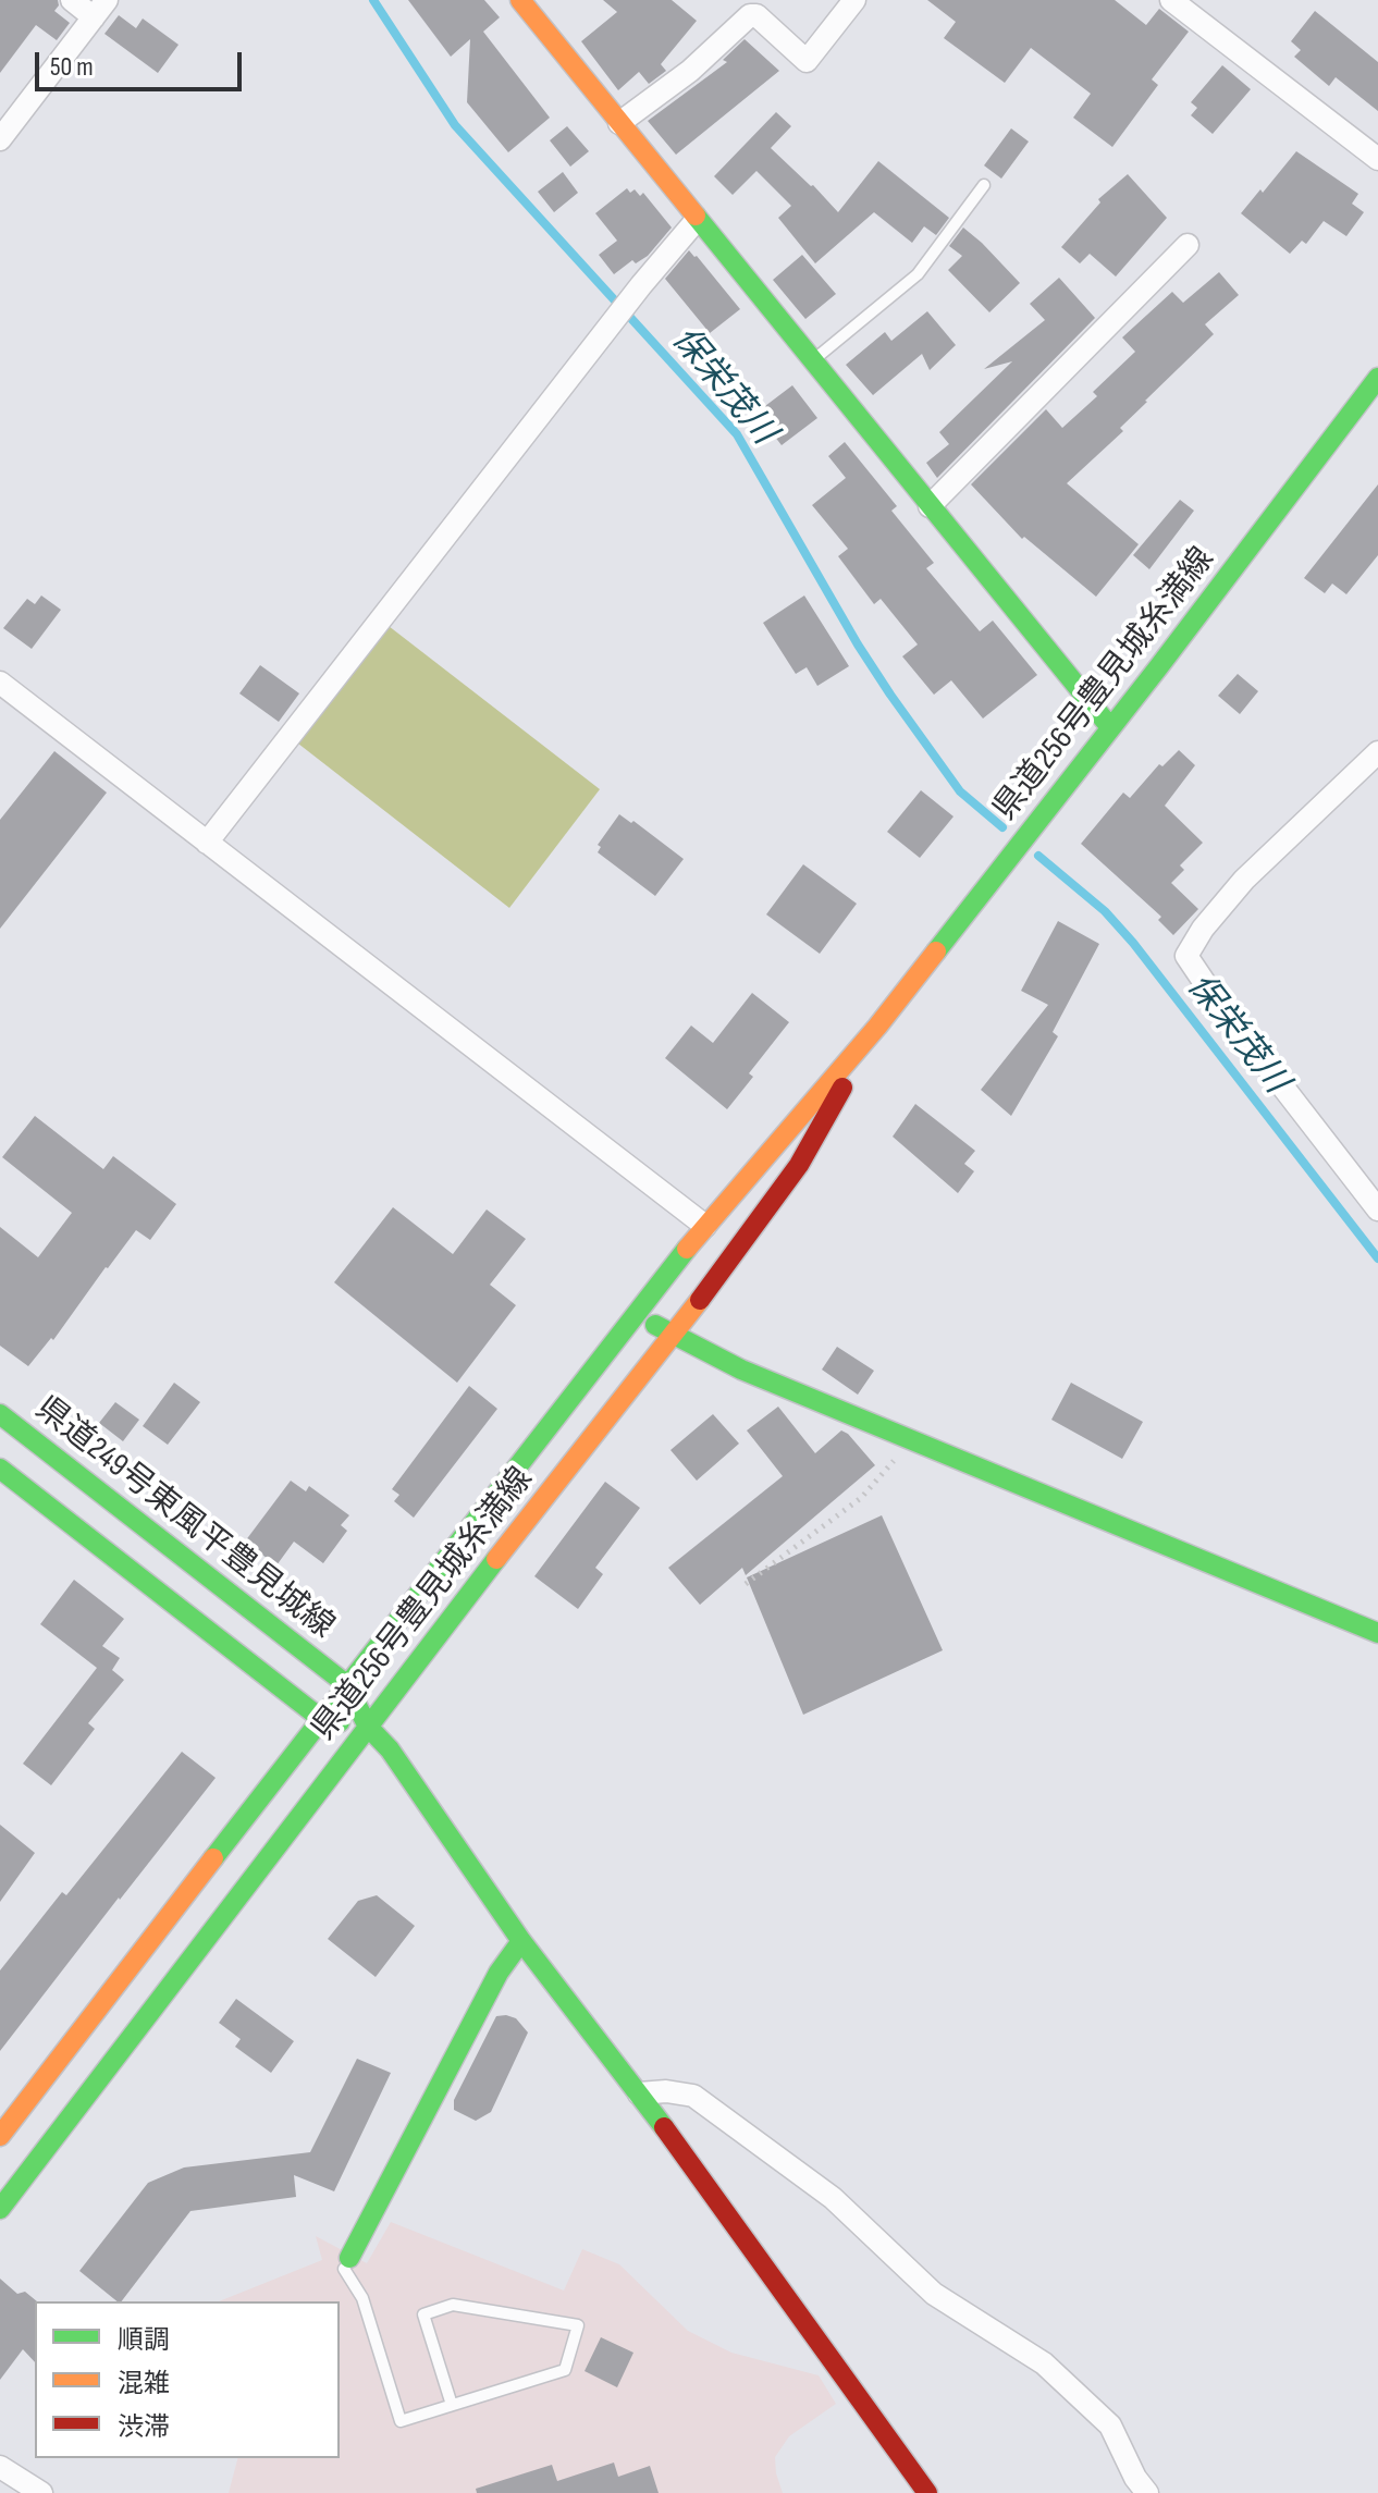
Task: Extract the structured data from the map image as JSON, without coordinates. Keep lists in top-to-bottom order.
{
  "streets": {
    "main road": ["県道256号豊見城糸満線", "県道249号東風平豊見城線"]
  },
  "crossings": [
    ["県道256号豊見城糸満線", "県道249号東風平豊見城線"]
  ],
  "water": ["保栄茂川"],
  "legend": ["順調", "混雑", "渋滞"],
  "scale_bar": "50 m"
}
